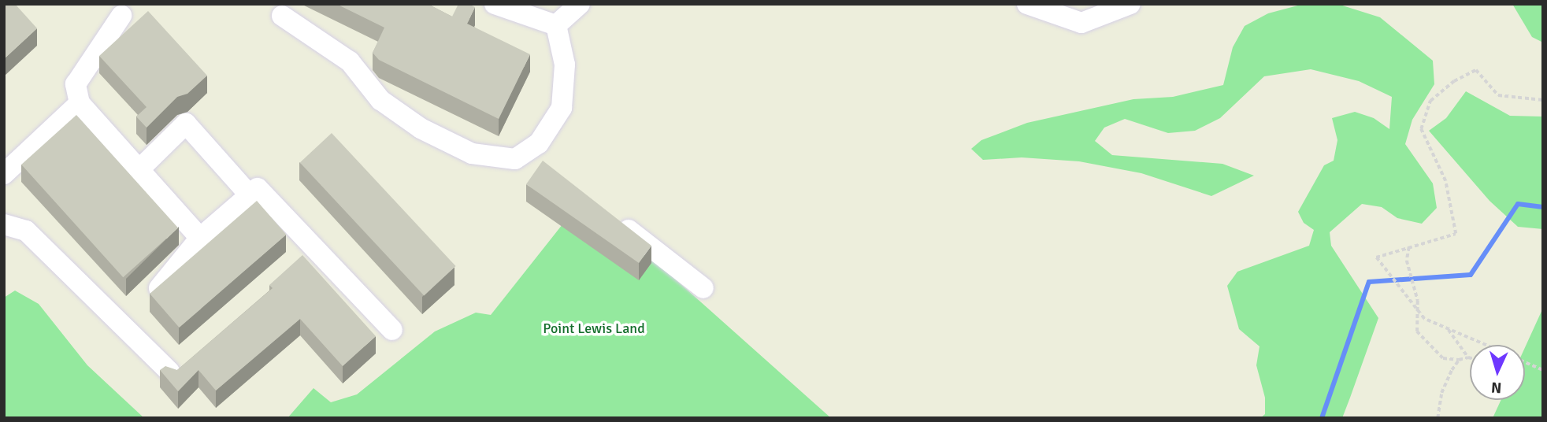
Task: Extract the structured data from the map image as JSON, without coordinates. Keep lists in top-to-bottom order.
{
  "parks": ["Point Lewis Land"],
  "north": "bottom"
}
